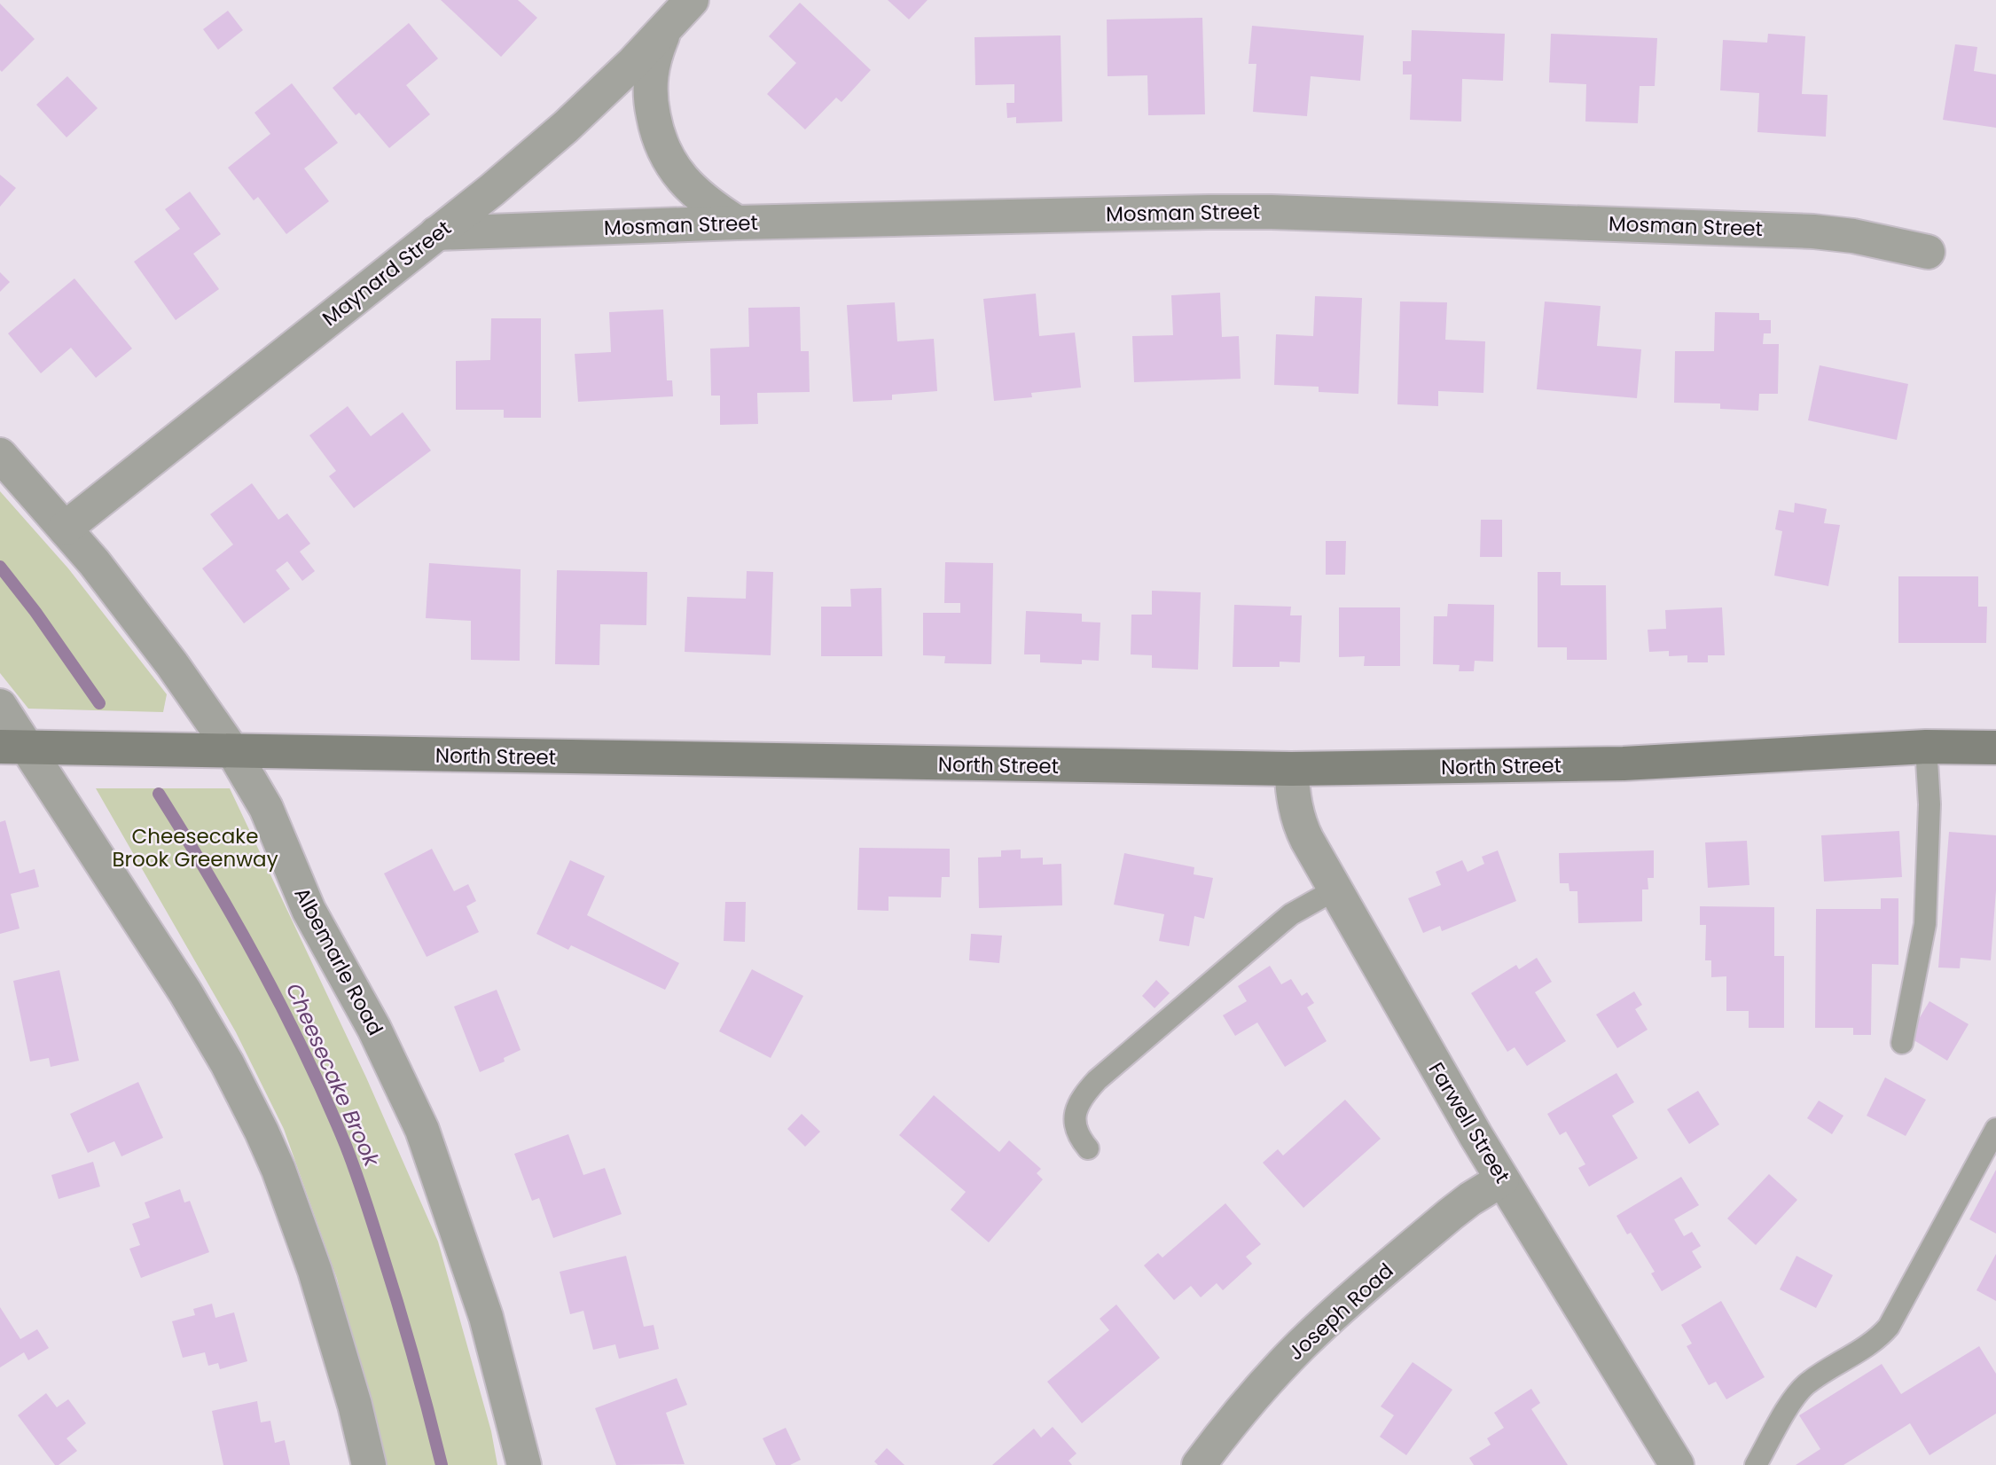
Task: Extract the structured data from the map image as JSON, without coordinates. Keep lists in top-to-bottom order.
{
  "streets": {
    "main road": ["North Street"],
    "street": [
      "Mosman Street",
      "Maynard Street",
      "Albemarle Road",
      "Farwell Street",
      "Joseph Road"
    ]
  },
  "crossings": [
    ["Mosman Street", "Maynard Street"],
    ["Maynard Street", "Albemarle Road"],
    ["North Street", "Albemarle Road"],
    ["North Street", "Farwell Street"],
    ["Farwell Street", "Joseph Road"]
  ],
  "water": ["Cheesecake Brook"],
  "parks": ["Cheesecake Brook Greenway"]
}
